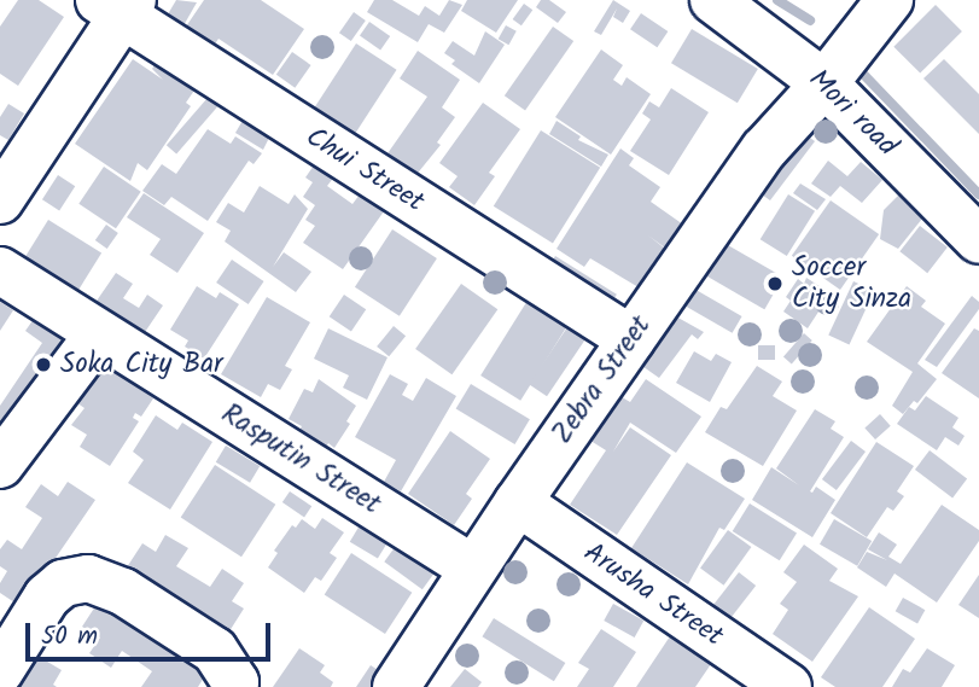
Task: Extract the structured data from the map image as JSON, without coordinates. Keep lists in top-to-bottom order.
{
  "streets": {
    "street": [
      "Mori road",
      "Chui Street",
      "Zebra Street",
      "Rasputin Street",
      "Arusha Street"
    ]
  },
  "crossings": [
    ["Mori road", "Zebra Street"],
    ["Chui Street", "Zebra Street"],
    ["Zebra Street", "Rasputin Street"],
    ["Zebra Street", "Arusha Street"]
  ],
  "places": ["Soccer City Sinza", "Soka City Bar"],
  "scale_bar": "50 m"
}
